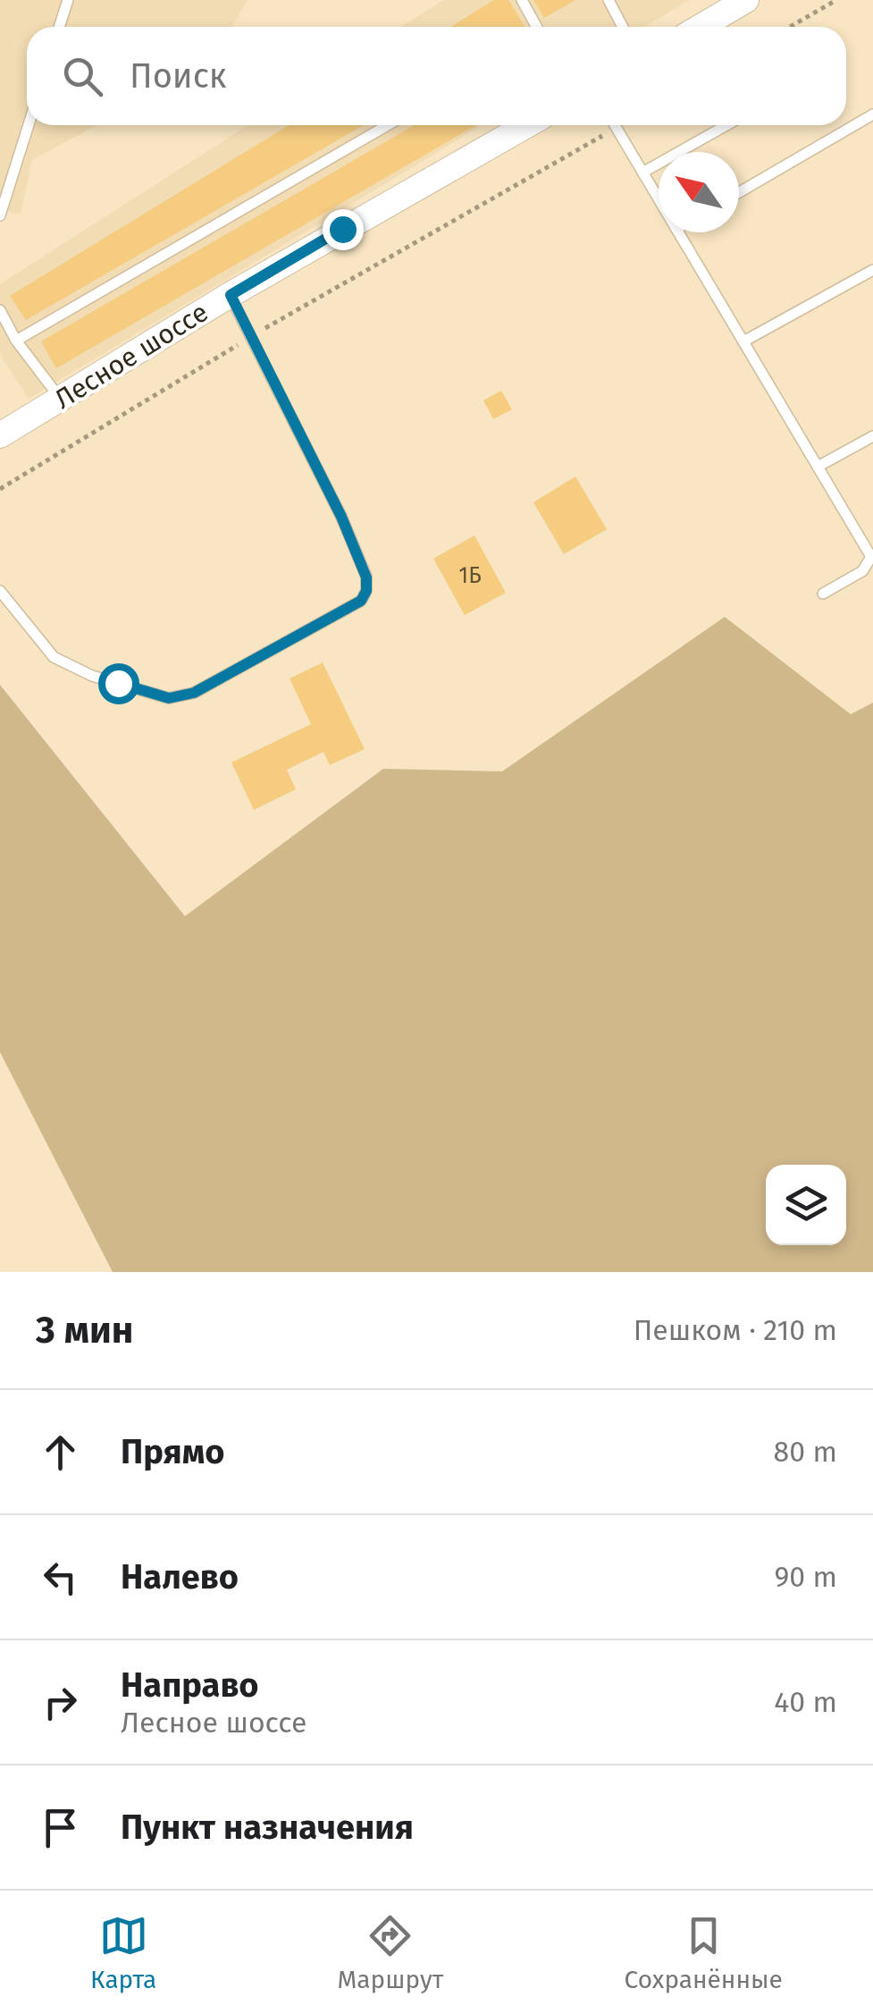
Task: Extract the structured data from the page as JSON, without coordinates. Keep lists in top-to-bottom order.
{
  "streets": {
    "street": ["Лесное шоссе"]
  },
  "house_numbers": ["1Б"],
  "north": "top left",
  "page": {
    "search": "Поиск",
    "heading": ["3 мин", "Пешком · 210 m"],
    "list": [
      ["Прямо", "80 m"],
      ["Налево", "90 m"],
      ["Направо", "Лесное шоссе", "40 m"],
      "Пункт назначения"
    ],
    "nav": ["Карта", "Маршрут", "Сохранённые"]
  }
}
